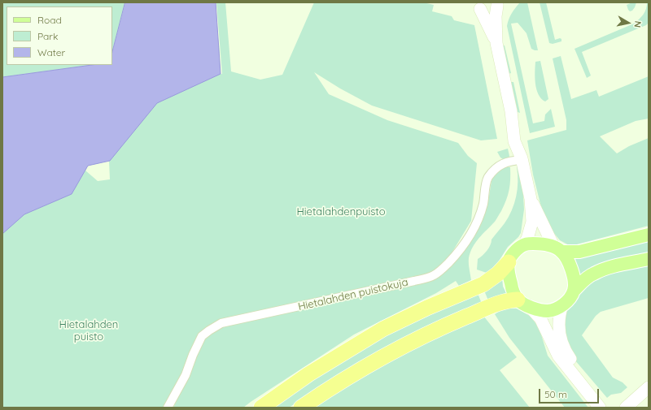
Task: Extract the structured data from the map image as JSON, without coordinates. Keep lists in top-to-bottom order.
{
  "streets": {
    "street": ["Hietalahden puistokuja"]
  },
  "parks": ["Hietalahdenpuisto", "Hietalahden puisto"],
  "legend": ["Road", "Park", "Water"],
  "scale_bar": "50 m",
  "north": "right"
}
